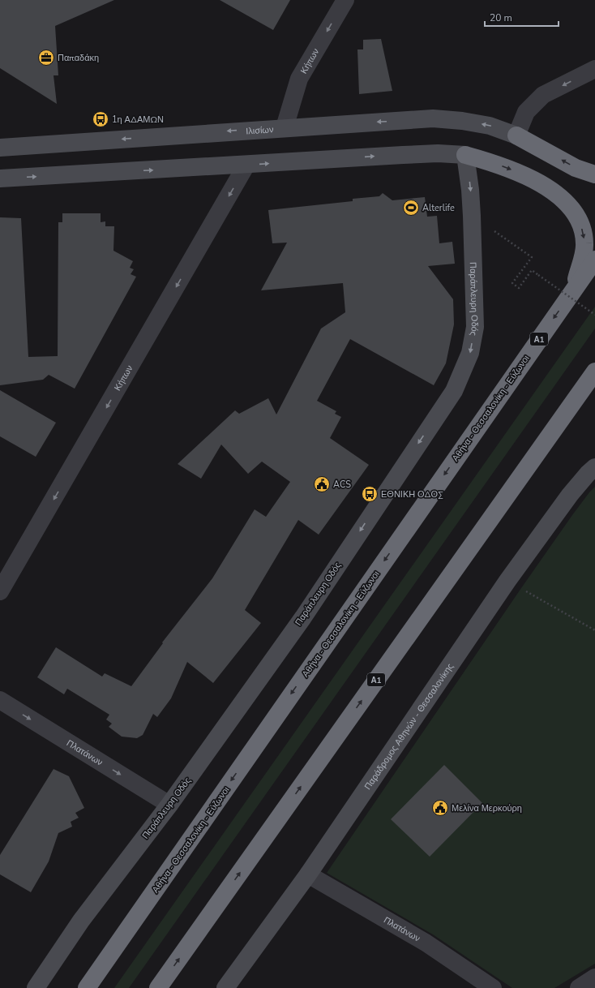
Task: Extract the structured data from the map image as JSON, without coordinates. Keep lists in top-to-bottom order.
{
  "streets": {
    "highway": ["Α1", "Αθήνα - Θεσσαλονίκη - Εύζωνοι"],
    "main road": ["Ιλισίων", "Παράπλευρη Οδός", "Παράδρομος Αθηνών - Θεσσαλονίκης"],
    "street": ["Κήπων", "Πλατάνων"]
  },
  "crossings": [
    ["Κήπων", "Ιλισίων"],
    ["Παράπλευρη Οδός", "Πλατάνων"],
    ["Παράδρομος Αθηνών - Θεσσαλονίκης", "Πλατάνων"]
  ],
  "one_way": ["Κήπων", "Παράπλευρη Οδός", "Πλατάνων"],
  "places": {
    "office": ["Παπαδάκη"],
    "bus stop": ["1η ΑΔΑΜΩΝ", "ΕΘΝΙΚΗ ΟΔΟΣ"],
    "sports": ["Alterlife"],
    "public building": ["ACS", "Μελίνα Μερκούρη"]
  },
  "scale_bar": "20 m"
}
